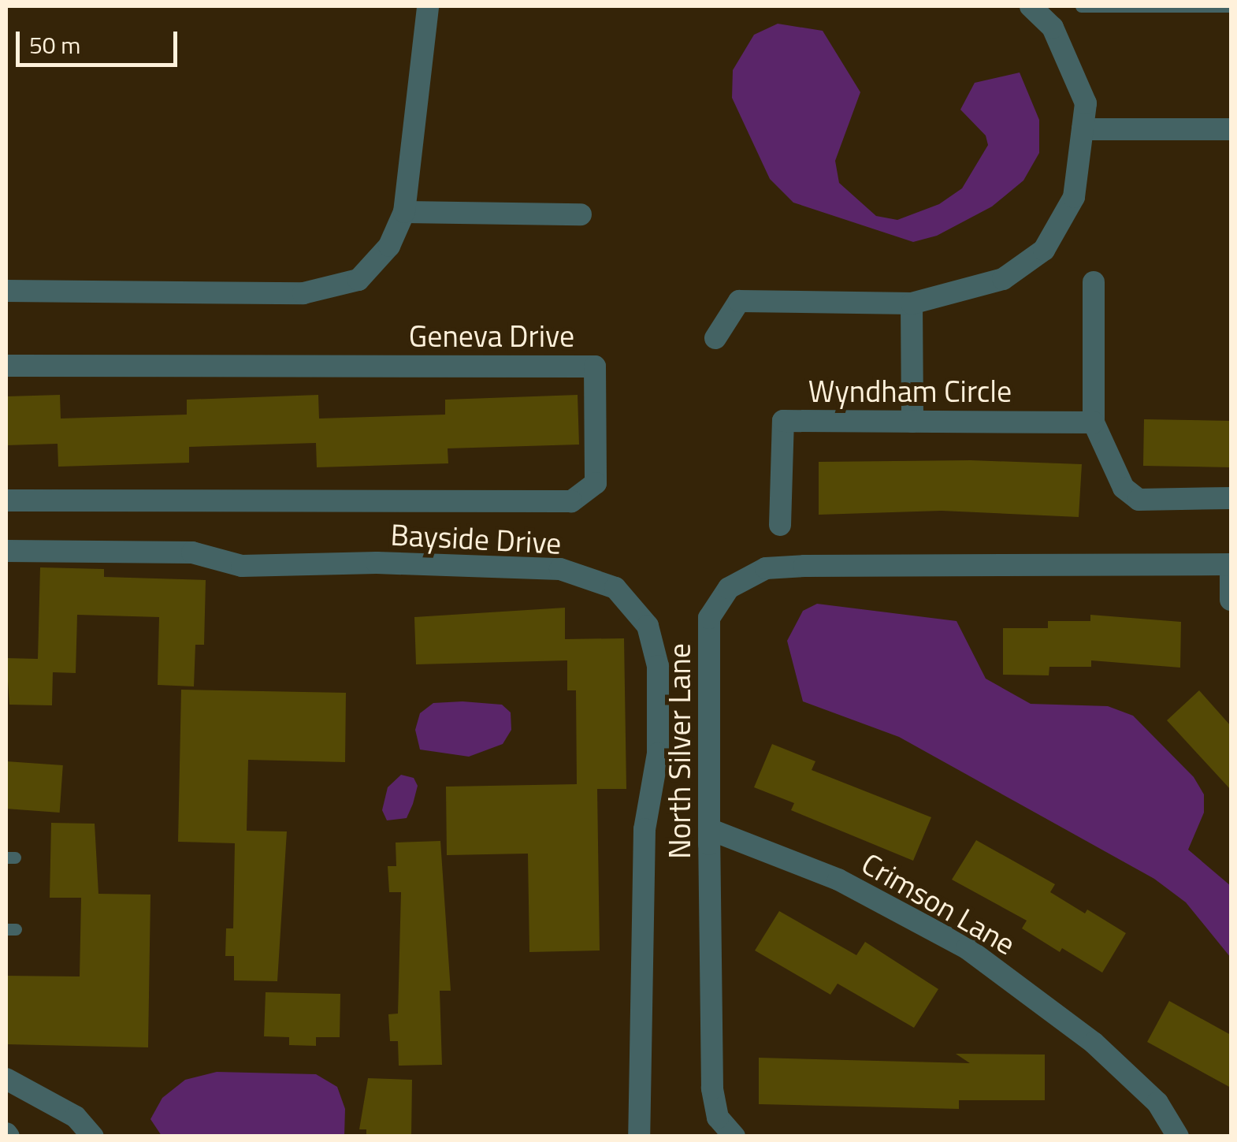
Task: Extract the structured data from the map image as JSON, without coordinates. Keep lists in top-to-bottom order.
{
  "streets": {
    "street": [
      "Geneva Drive",
      "Wyndham Circle",
      "Bayside Drive",
      "North Silver Lane",
      "Crimson Lane"
    ]
  },
  "crossings": [
    ["North Silver Lane", "Crimson Lane"]
  ],
  "scale_bar": "50 m"
}
